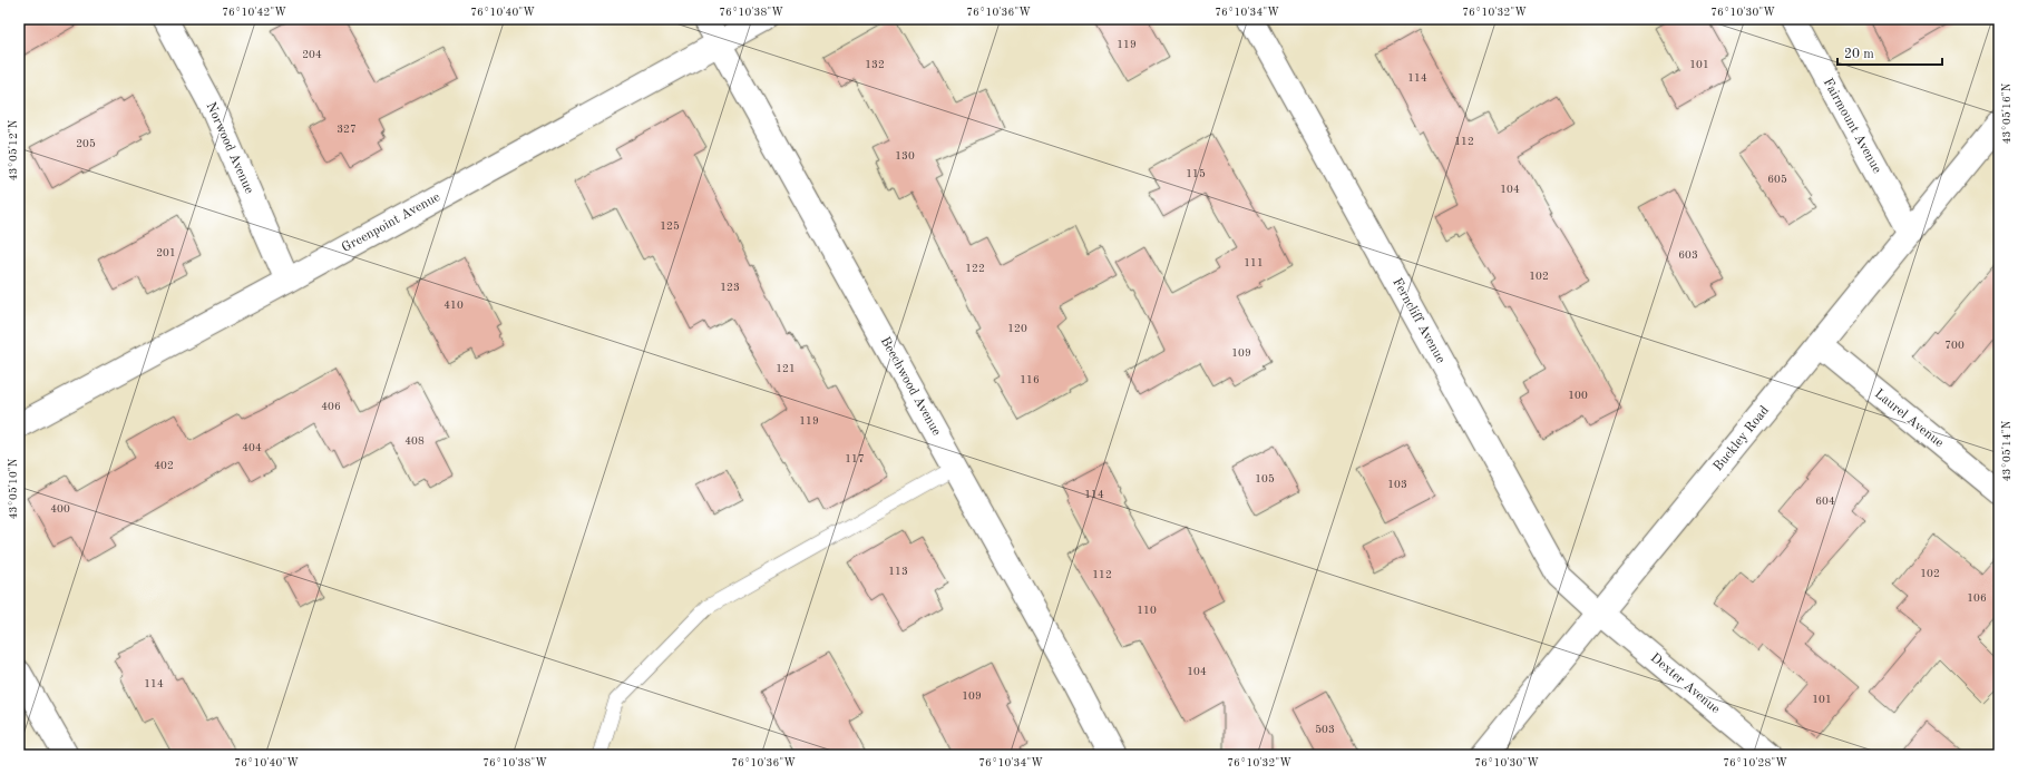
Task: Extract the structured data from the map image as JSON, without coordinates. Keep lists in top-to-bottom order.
{
  "streets": {
    "street": [
      "Fairmount Avenue",
      "Norwood Avenue",
      "Greenpoint Avenue",
      "Ferncliff Avenue",
      "Beechwood Avenue",
      "Laurel Avenue",
      "Buckley Road",
      "Dexter Avenue"
    ]
  },
  "crossings": [
    ["Fairmount Avenue", "Buckley Road"],
    ["Norwood Avenue", "Greenpoint Avenue"],
    ["Greenpoint Avenue", "Beechwood Avenue"],
    ["Ferncliff Avenue", "Buckley Road"],
    ["Ferncliff Avenue", "Dexter Avenue"],
    ["Laurel Avenue", "Buckley Road"],
    ["Buckley Road", "Dexter Avenue"]
  ],
  "house_numbers": [
    "119",
    "204",
    "132",
    "101",
    "114",
    "327",
    "112",
    "205",
    "130",
    "115",
    "605",
    "104",
    "125",
    "201",
    "603",
    "111",
    "122",
    "102",
    "123",
    "410",
    "120",
    "700",
    "109",
    "121",
    "116",
    "100",
    "406",
    "119",
    "408",
    "404",
    "117",
    "402",
    "105",
    "103",
    "114",
    "604",
    "400",
    "113",
    "102",
    "112",
    "106",
    "110",
    "104",
    "114",
    "109",
    "101",
    "503"
  ],
  "scale_bar": "20 m",
  "coordinates": [
    "76°10'42\"W",
    "76°10'40\"W",
    "76°10'38\"W",
    "76°10'36\"W",
    "76°10'34\"W",
    "76°10'32\"W",
    "76°10'30\"W",
    "43°05'16\"N",
    "43°05'12\"N",
    "43°05'14\"N",
    "43°05'10\"N",
    "76°10'28\"W"
  ]
}
